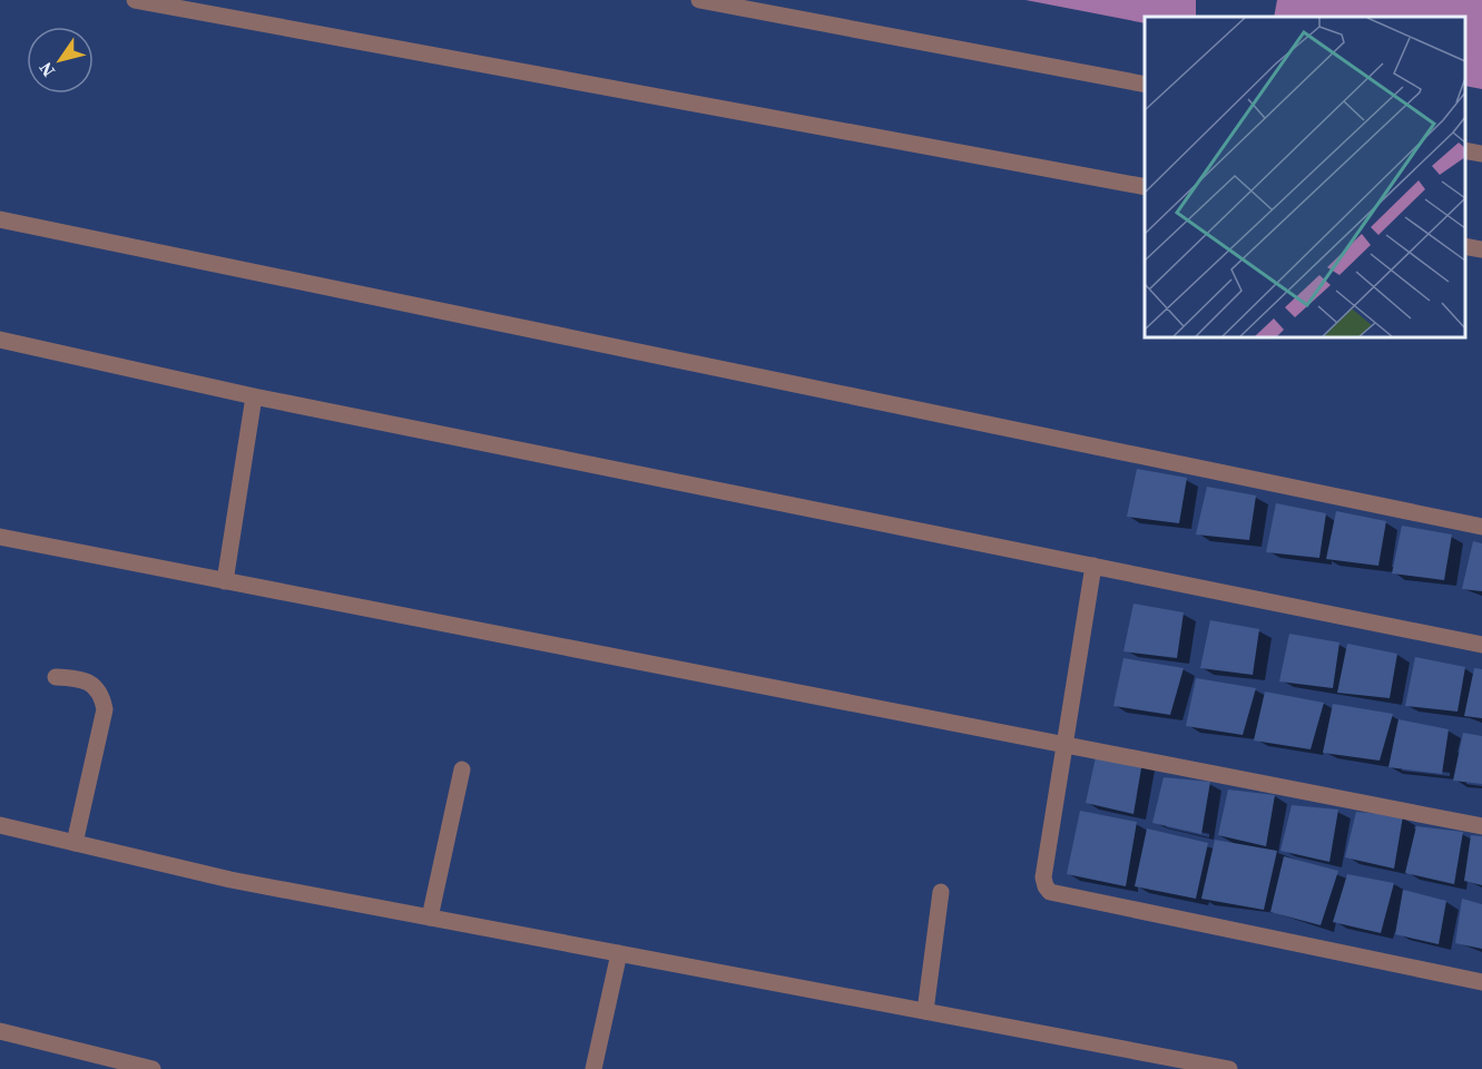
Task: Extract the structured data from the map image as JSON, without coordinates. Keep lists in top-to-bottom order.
{
  "north": "bottom left"
}
